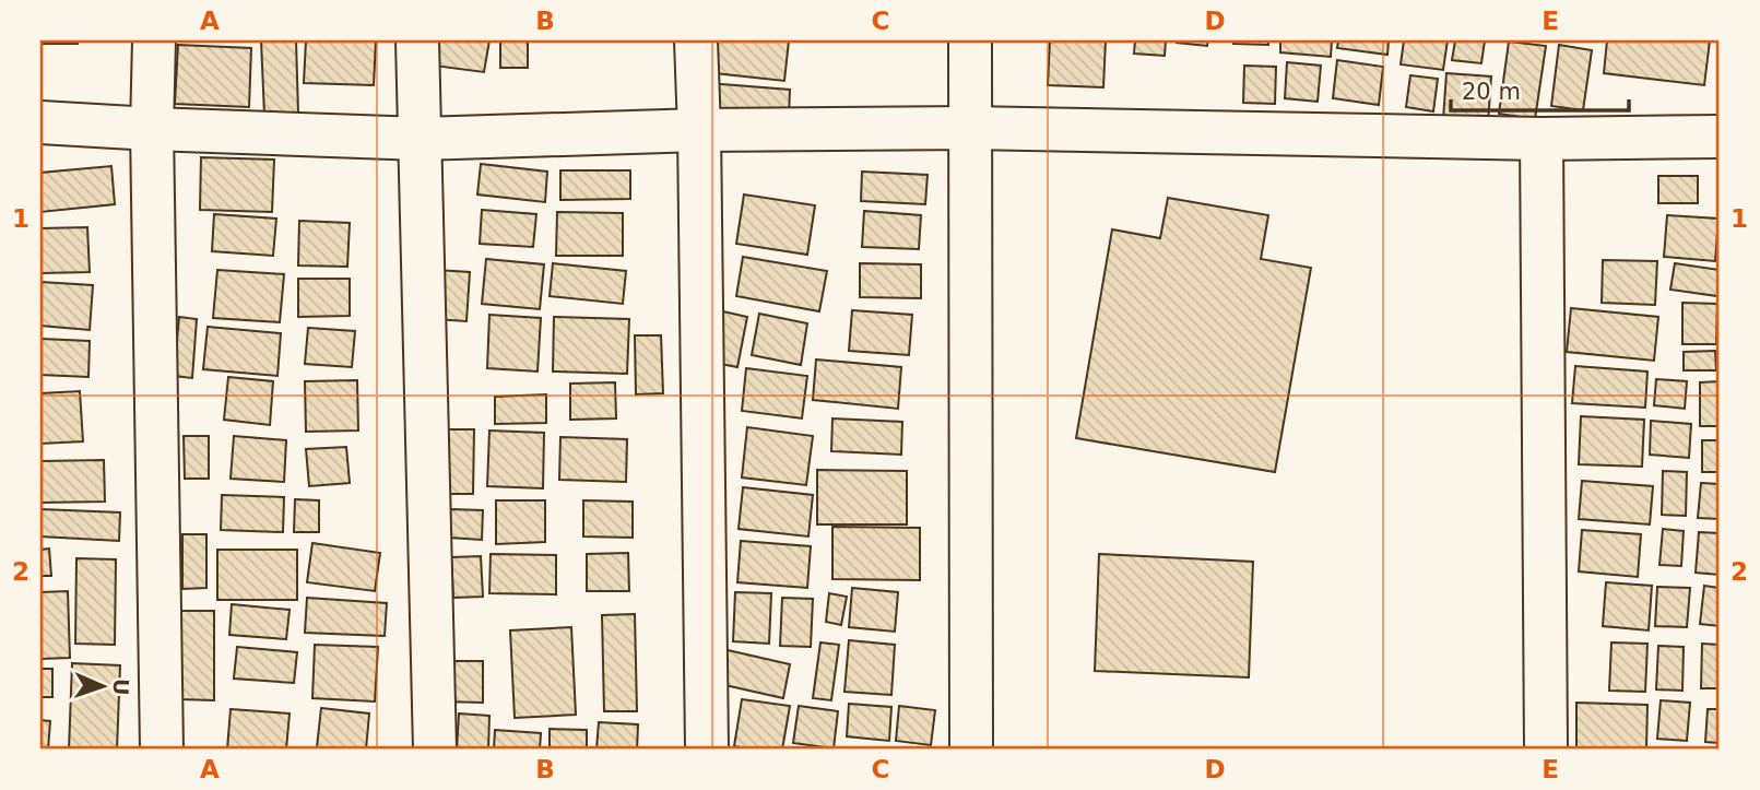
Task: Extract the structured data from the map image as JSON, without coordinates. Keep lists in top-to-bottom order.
{
  "scale_bar": "20 m",
  "north": "right",
  "grid": {
    "columns": [
      "A",
      "B",
      "C",
      "D",
      "E"
    ],
    "rows": ["1", "2"]
  }
}
